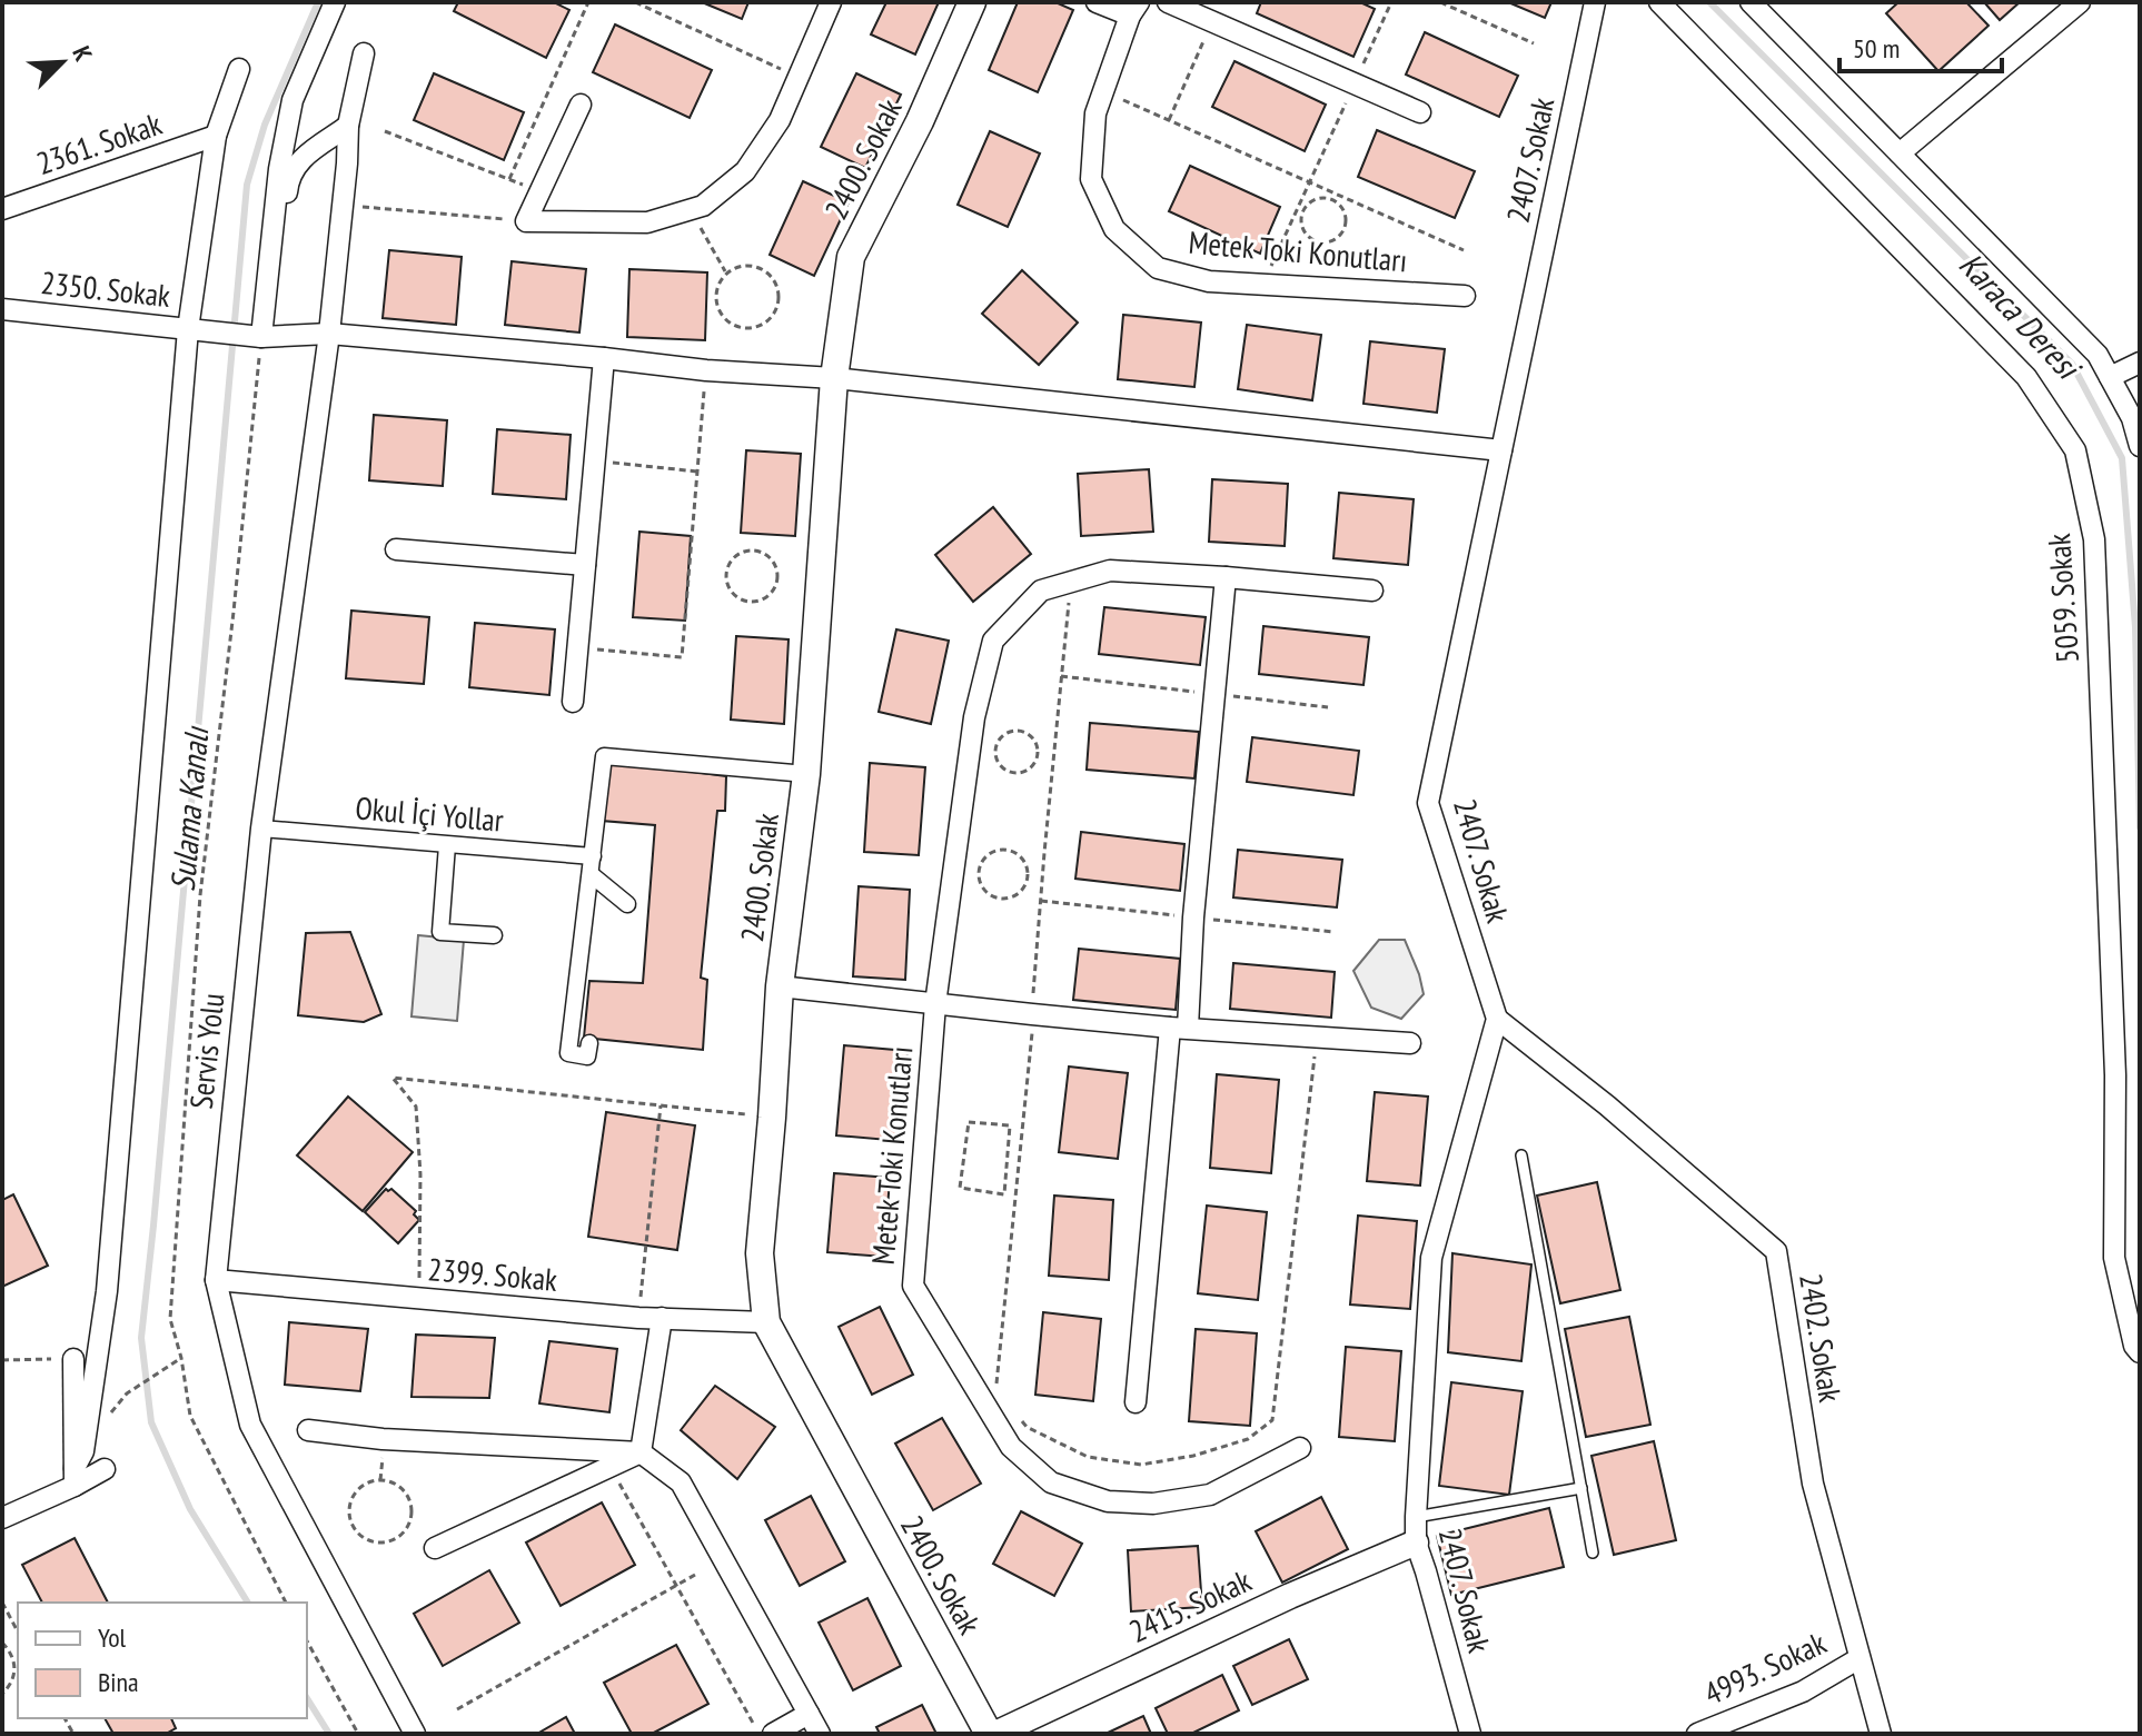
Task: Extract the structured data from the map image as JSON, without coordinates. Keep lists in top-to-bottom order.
{
  "streets": {
    "main road": ["2400. Sokak"],
    "street": [
      "2361. Sokak",
      "2407. Sokak",
      "Metek Toki Konutları",
      "2350. Sokak",
      "5059. Sokak",
      "Okul İçi Yollar",
      "Servis Yolu",
      "2399. Sokak",
      "2402. Sokak",
      "2415. Sokak",
      "4993. Sokak"
    ]
  },
  "crossings": [
    ["2400. Sokak", "Metek Toki Konutları"],
    ["2400. Sokak", "2350. Sokak"],
    ["2400. Sokak", "2399. Sokak"],
    ["2400. Sokak", "2415. Sokak"],
    ["2407. Sokak", "2350. Sokak"],
    ["2407. Sokak", "2402. Sokak"],
    ["2407. Sokak", "2415. Sokak"],
    ["2350. Sokak", "Servis Yolu"],
    ["Okul İçi Yollar", "Servis Yolu"],
    ["Servis Yolu", "2399. Sokak"],
    ["2402. Sokak", "4993. Sokak"]
  ],
  "water": ["Karaca Deresi", "Sulama Kanalı"],
  "legend": ["Yol", "Bina"],
  "scale_bar": "50 m",
  "north": "top right"
}
